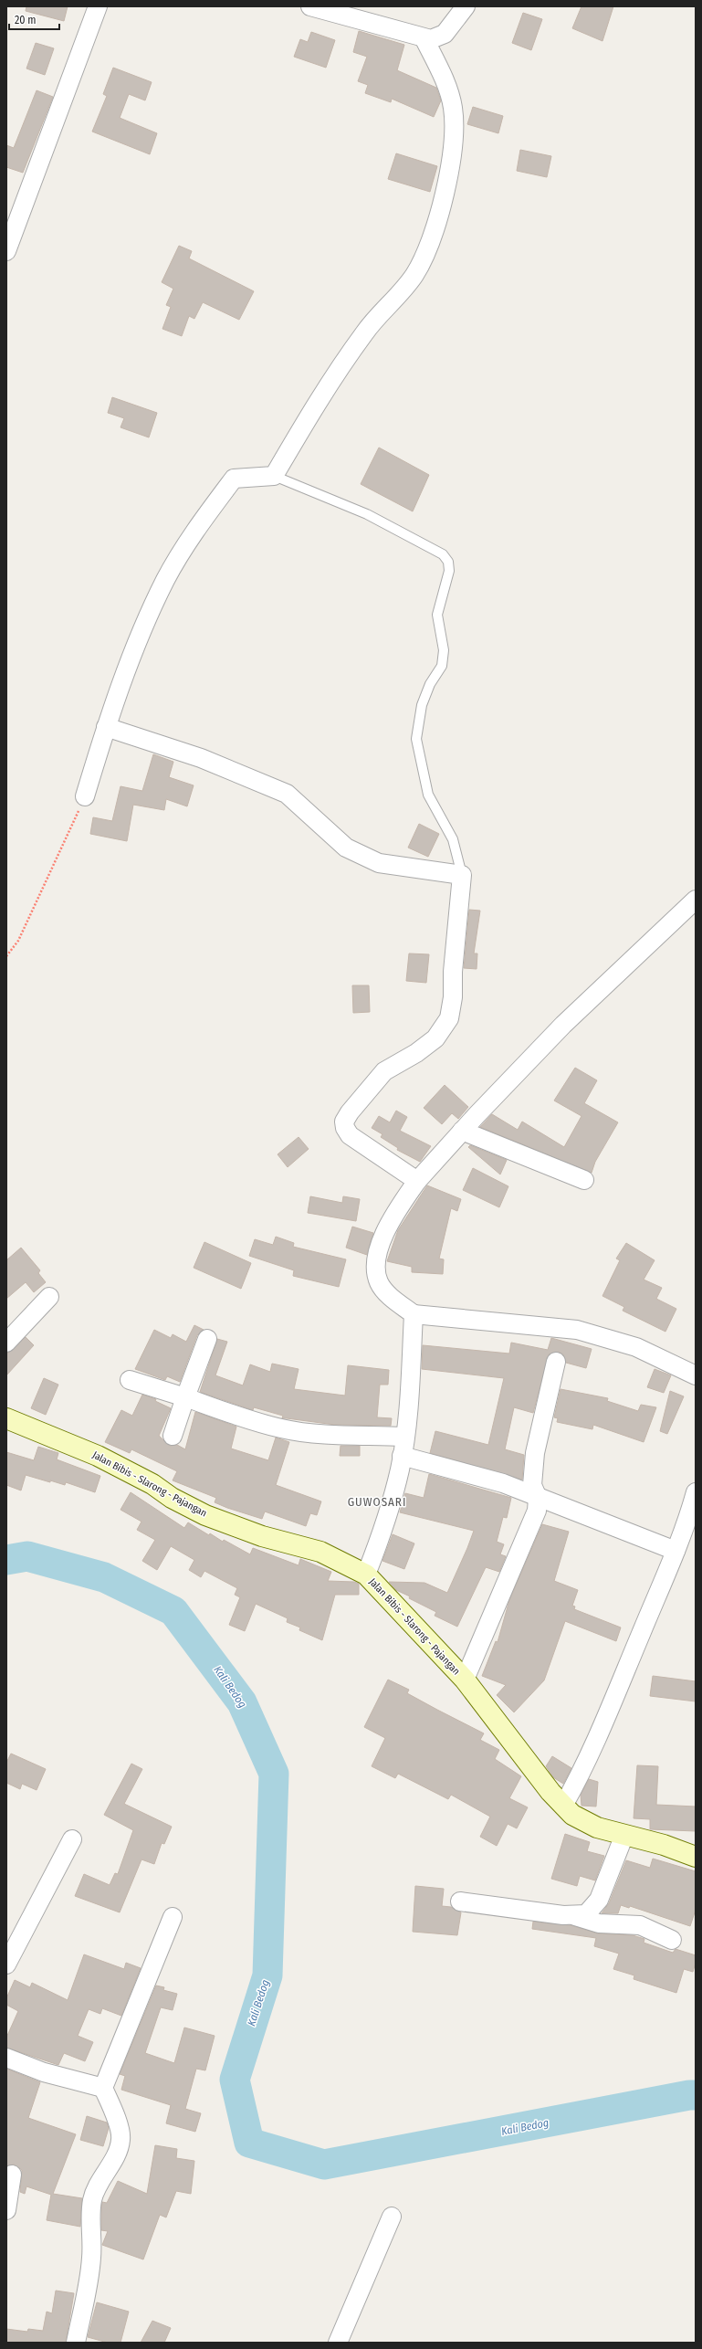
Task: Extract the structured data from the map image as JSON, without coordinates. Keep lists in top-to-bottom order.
{
  "streets": {
    "main road": ["Jalan Bibis - Slarong - Pajangan"]
  },
  "districts": ["GUWOSARI"],
  "water": ["Kali Bedog"],
  "scale_bar": "20 m"
}
